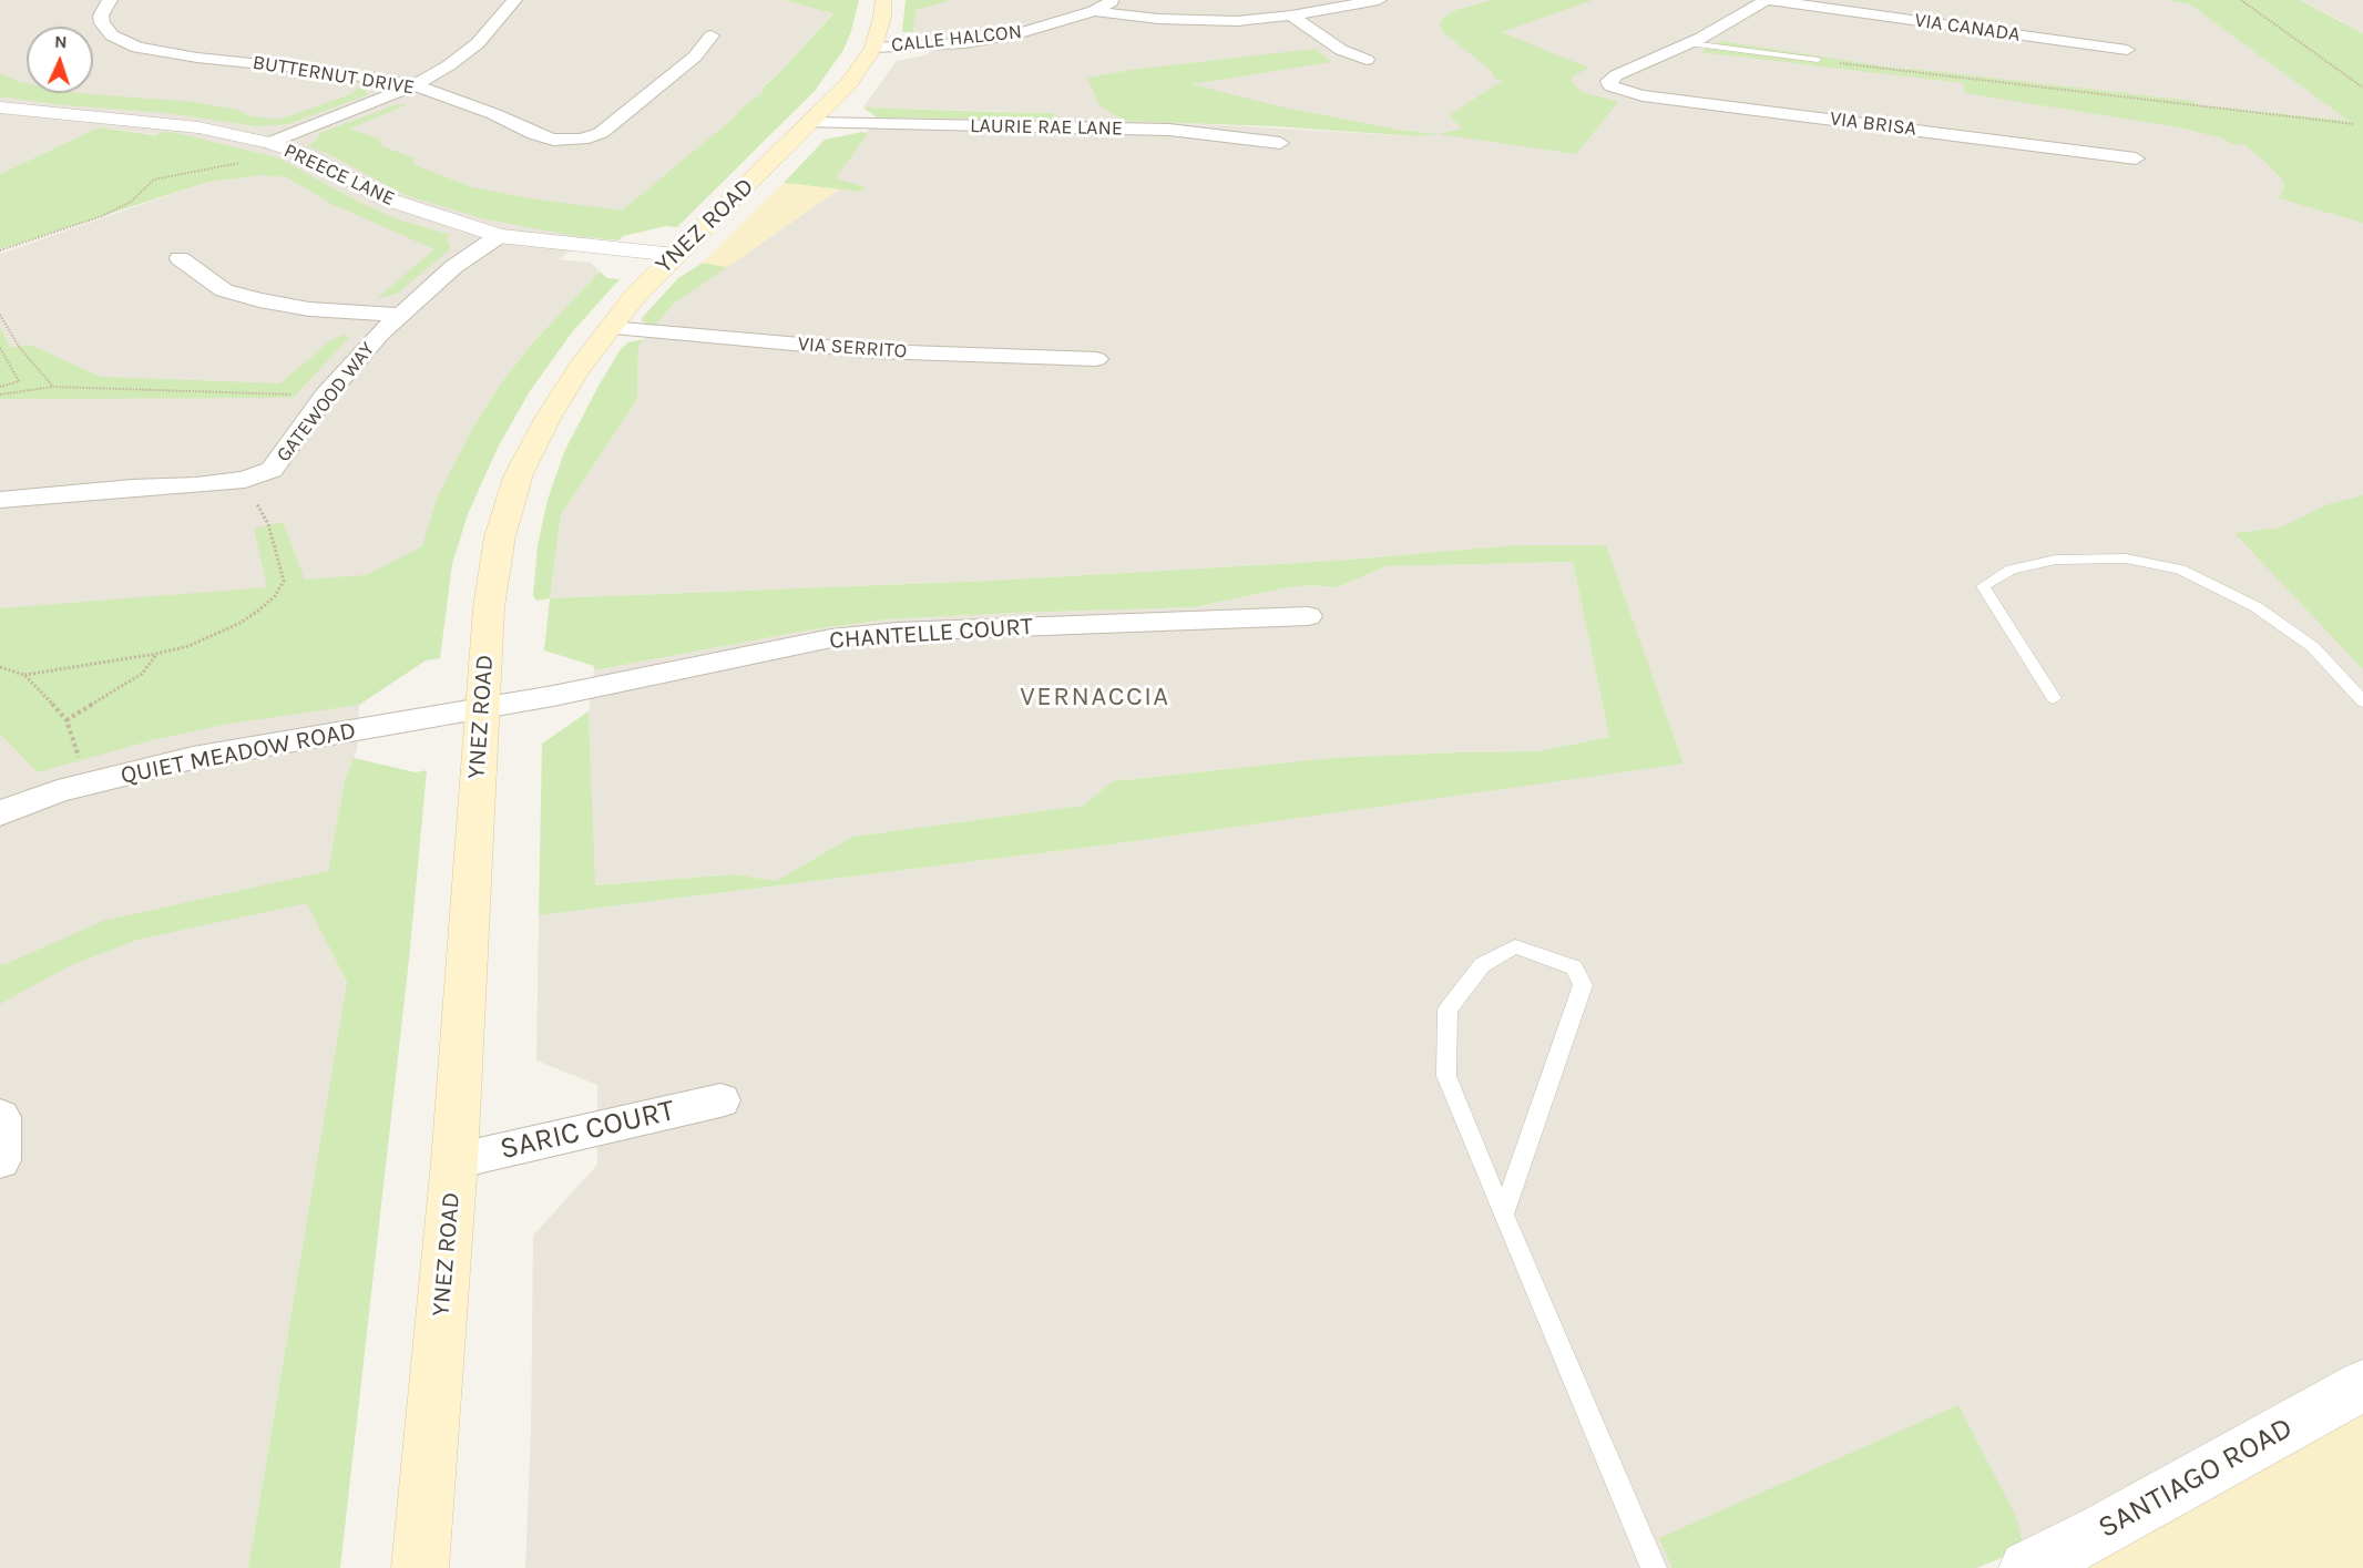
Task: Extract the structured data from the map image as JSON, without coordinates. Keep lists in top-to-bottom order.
{
  "streets": {
    "main road": ["YNEZ ROAD"],
    "street": [
      "VIA CANADA",
      "CALLE HALCON",
      "BUTTERNUT DRIVE",
      "VIA BRISA",
      "LAURIE RAE LANE",
      "PREECE LANE",
      "VIA SERRITO",
      "GATEWOOD WAY",
      "CHANTELLE COURT",
      "QUIET MEADOW ROAD",
      "SARIC COURT",
      "SANTIAGO ROAD"
    ]
  },
  "crossings": [
    ["CALLE HALCON", "YNEZ ROAD"],
    ["LAURIE RAE LANE", "YNEZ ROAD"],
    ["PREECE LANE", "YNEZ ROAD"],
    ["PREECE LANE", "GATEWOOD WAY"],
    ["YNEZ ROAD", "VIA SERRITO"],
    ["YNEZ ROAD", "CHANTELLE COURT"],
    ["YNEZ ROAD", "QUIET MEADOW ROAD"],
    ["YNEZ ROAD", "SARIC COURT"],
    ["CHANTELLE COURT", "QUIET MEADOW ROAD"]
  ],
  "districts": ["VERNACCIA"],
  "north": "top"
}
